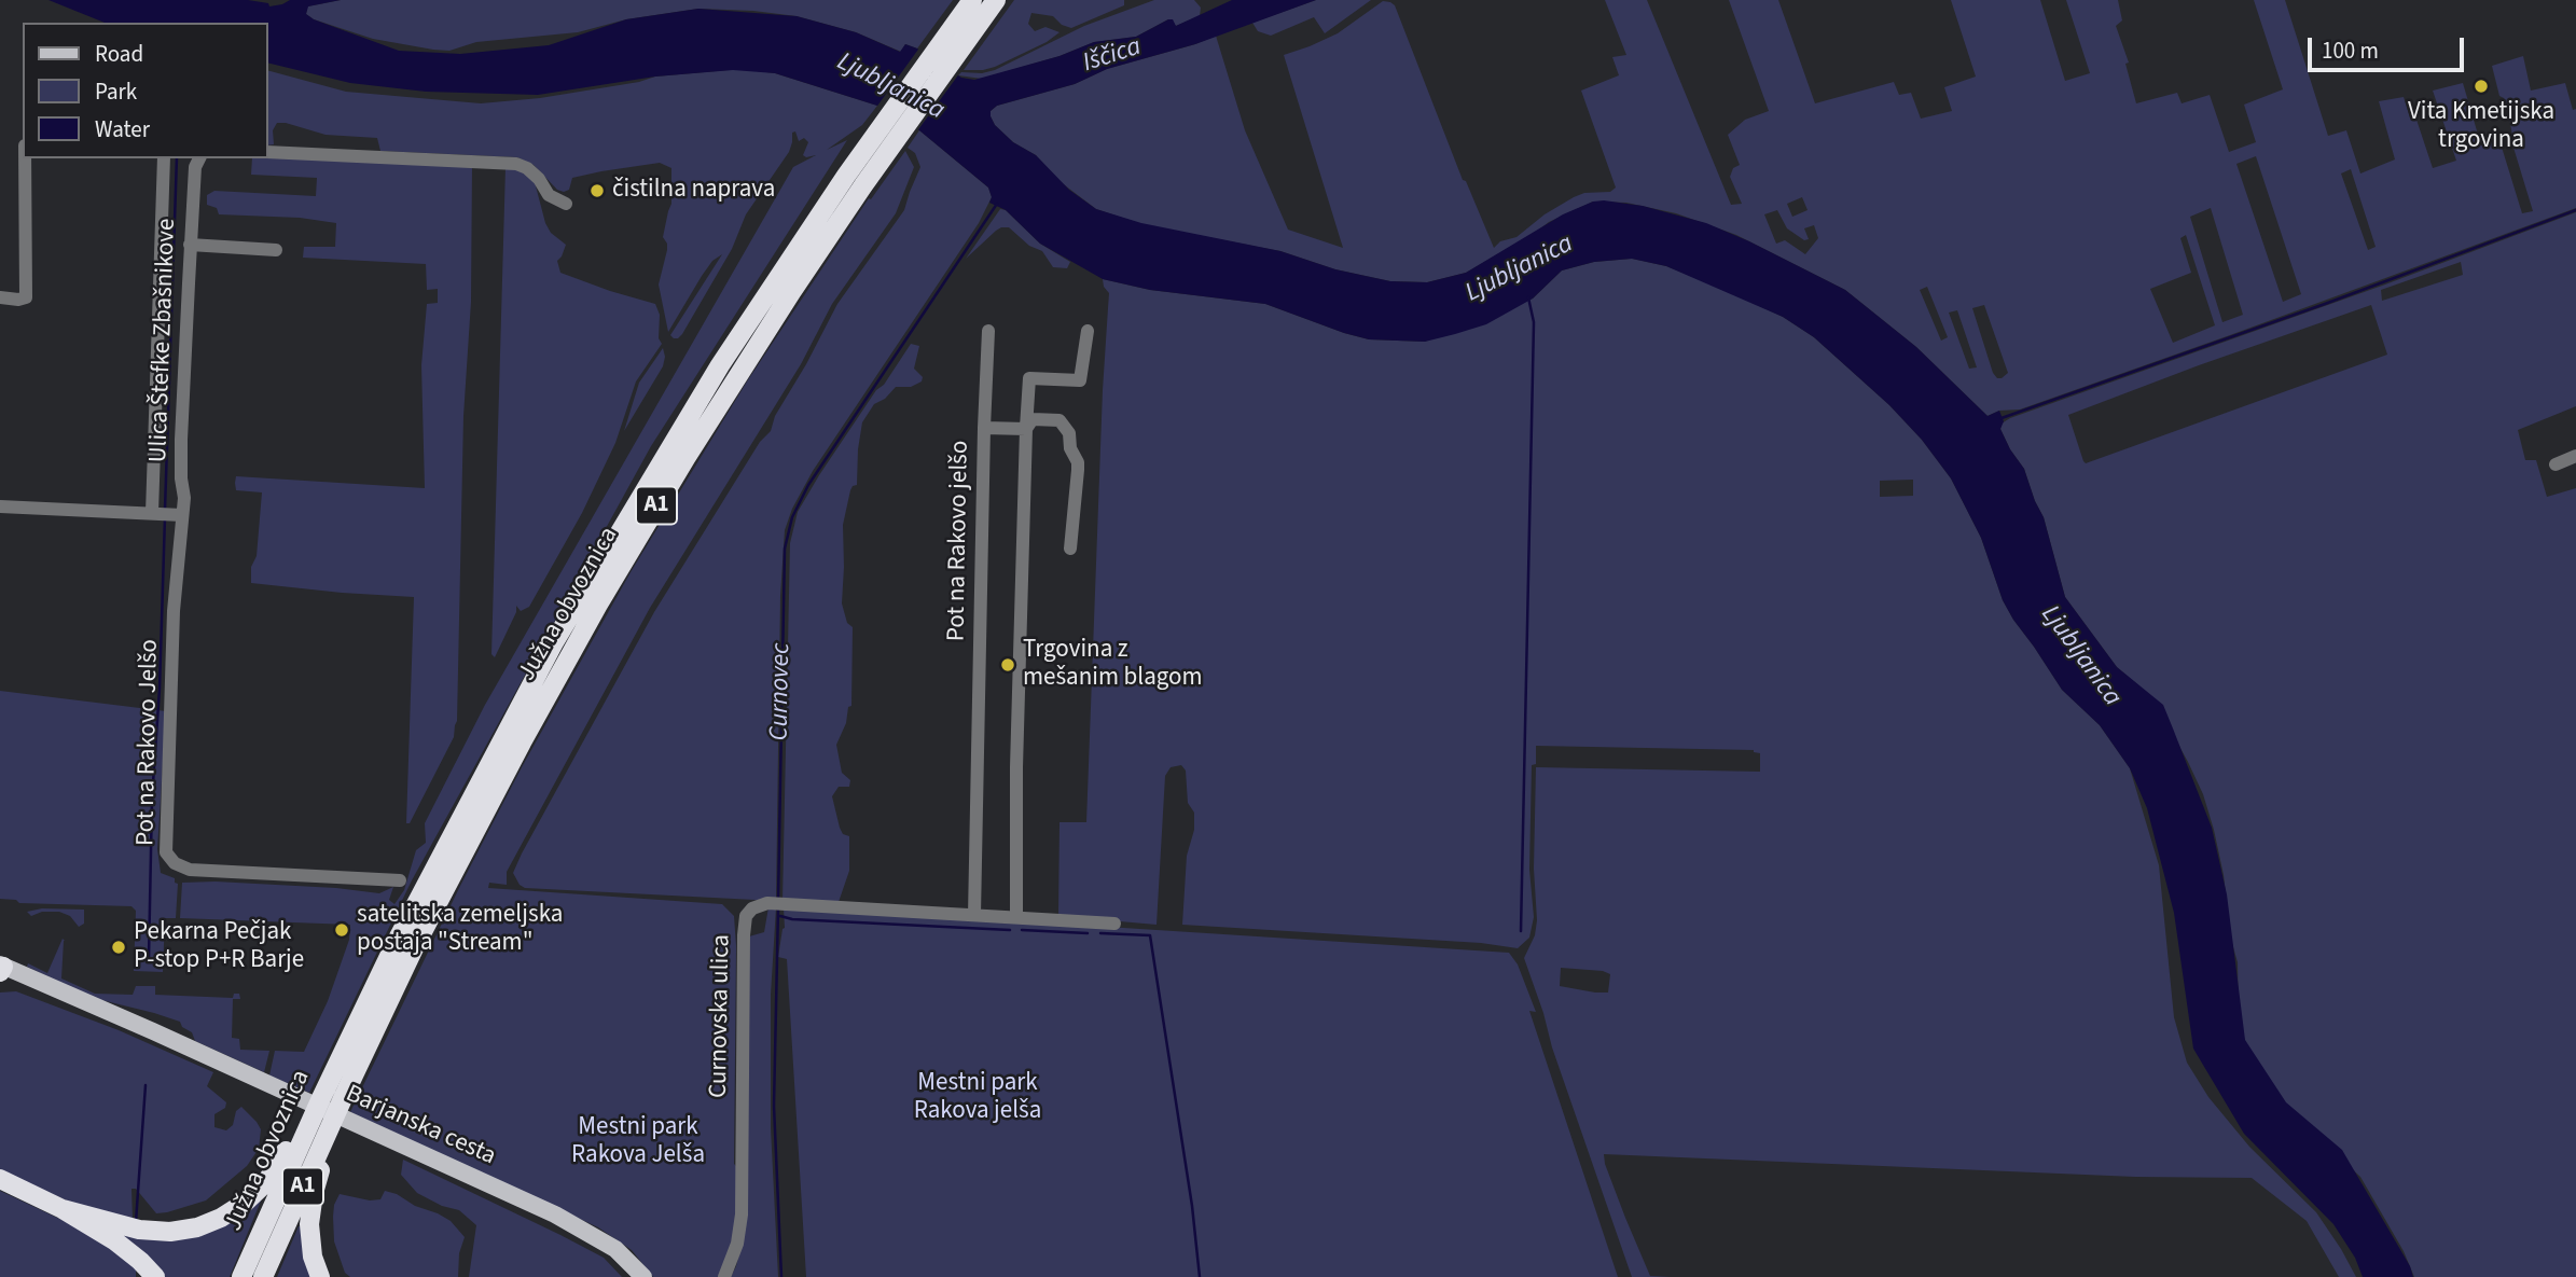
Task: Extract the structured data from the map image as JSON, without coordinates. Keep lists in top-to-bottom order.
{
  "streets": {
    "highway": ["A1", "Južna obvoznica"],
    "main road": ["Barjanska cesta"],
    "street": [
      "Ulica Štefke Zbašnikove",
      "Pot na Rakovo jelšo",
      "Pot na Rakovo Jelšo",
      "Curnovska ulica"
    ]
  },
  "crossings": [
    ["Ulica Štefke Zbašnikove", "Pot na Rakovo Jelšo"],
    ["Pot na Rakovo jelšo", "Curnovska ulica"]
  ],
  "water": ["Iščica", "Ljubljanica", "Curnovec"],
  "parks": ["Mestni park Rakova jelša", "Mestni park Rakova Jelša"],
  "places": [
    "Vita Kmetijska trgovina",
    "čistilna naprava",
    "Trgovina z mešanim blagom",
    "satelitska zemeljska postaja \"Stream\"",
    "Pekarna Pečjak P-stop P+R Barje"
  ],
  "legend": ["Road", "Park", "Water"],
  "scale_bar": "100 m"
}
